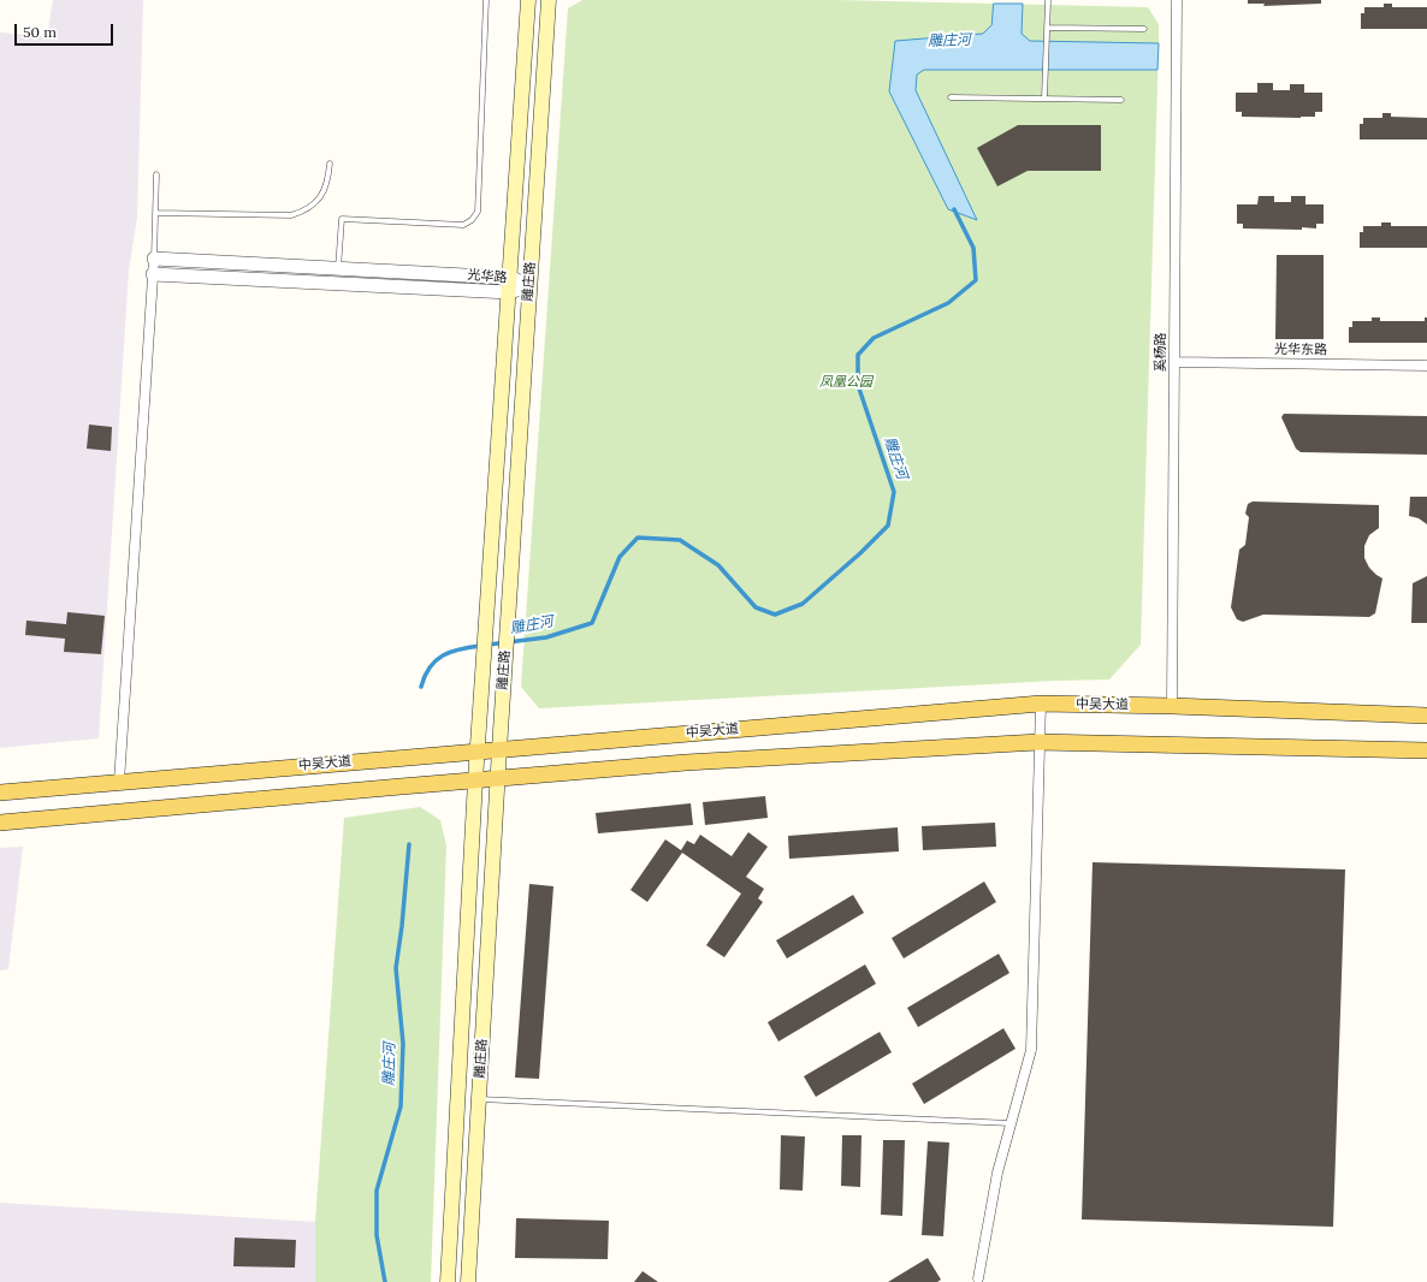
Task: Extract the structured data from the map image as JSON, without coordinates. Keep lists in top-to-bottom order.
{
  "streets": {
    "main road": ["雕庄路", "中吴大道"],
    "street": ["光华路", "光华东路", "奚杨路"]
  },
  "crossings": [
    ["光华路", "雕庄路"],
    ["雕庄路", "中吴大道"],
    ["光华东路", "奚杨路"],
    ["奚杨路", "中吴大道"]
  ],
  "water": ["雕庄河"],
  "parks": ["凤凰公园"],
  "scale_bar": "50 m"
}
